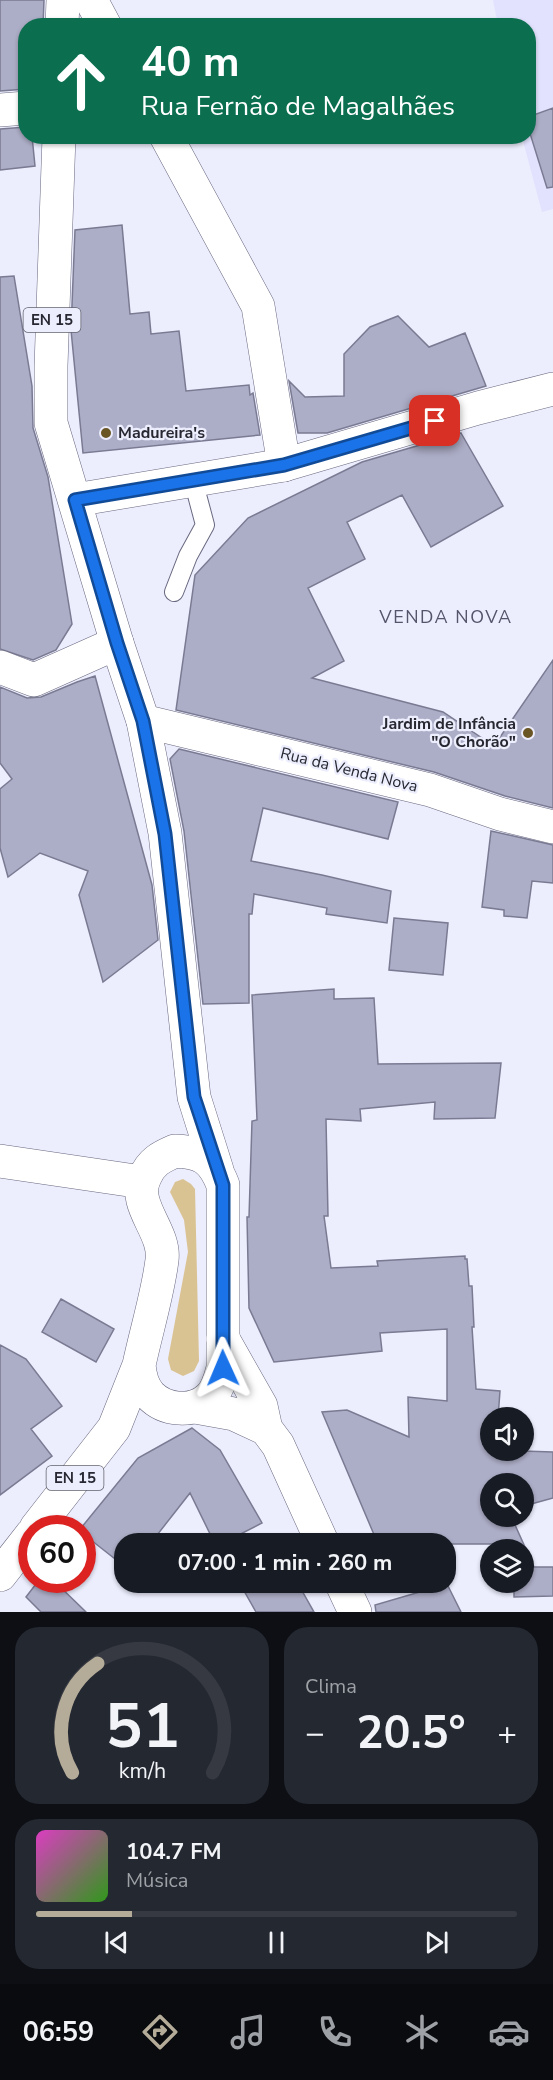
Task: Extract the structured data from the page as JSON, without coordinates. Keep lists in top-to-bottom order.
{
  "streets": {
    "main road": ["EN 15", "Rua da Venda Nova"]
  },
  "crossings": [
    ["EN 15", "Rua da Venda Nova"]
  ],
  "districts": ["VENDA NOVA"],
  "places": ["Madureira's", "Jardim de Infância \"O Chorão\""],
  "page": {
    "turn": ["40 m", "Rua Fernão de Magalhães"],
    "limit": "60",
    "trip": "07:00 · 1 min · 260 m",
    "tile": "Clima",
    "heat": ["−", "20.5°", "+"],
    "song": ["104.7 FM", "Música"],
    "tabs": "06:59",
    "gauge": ["51", "km/h"]
  }
}
